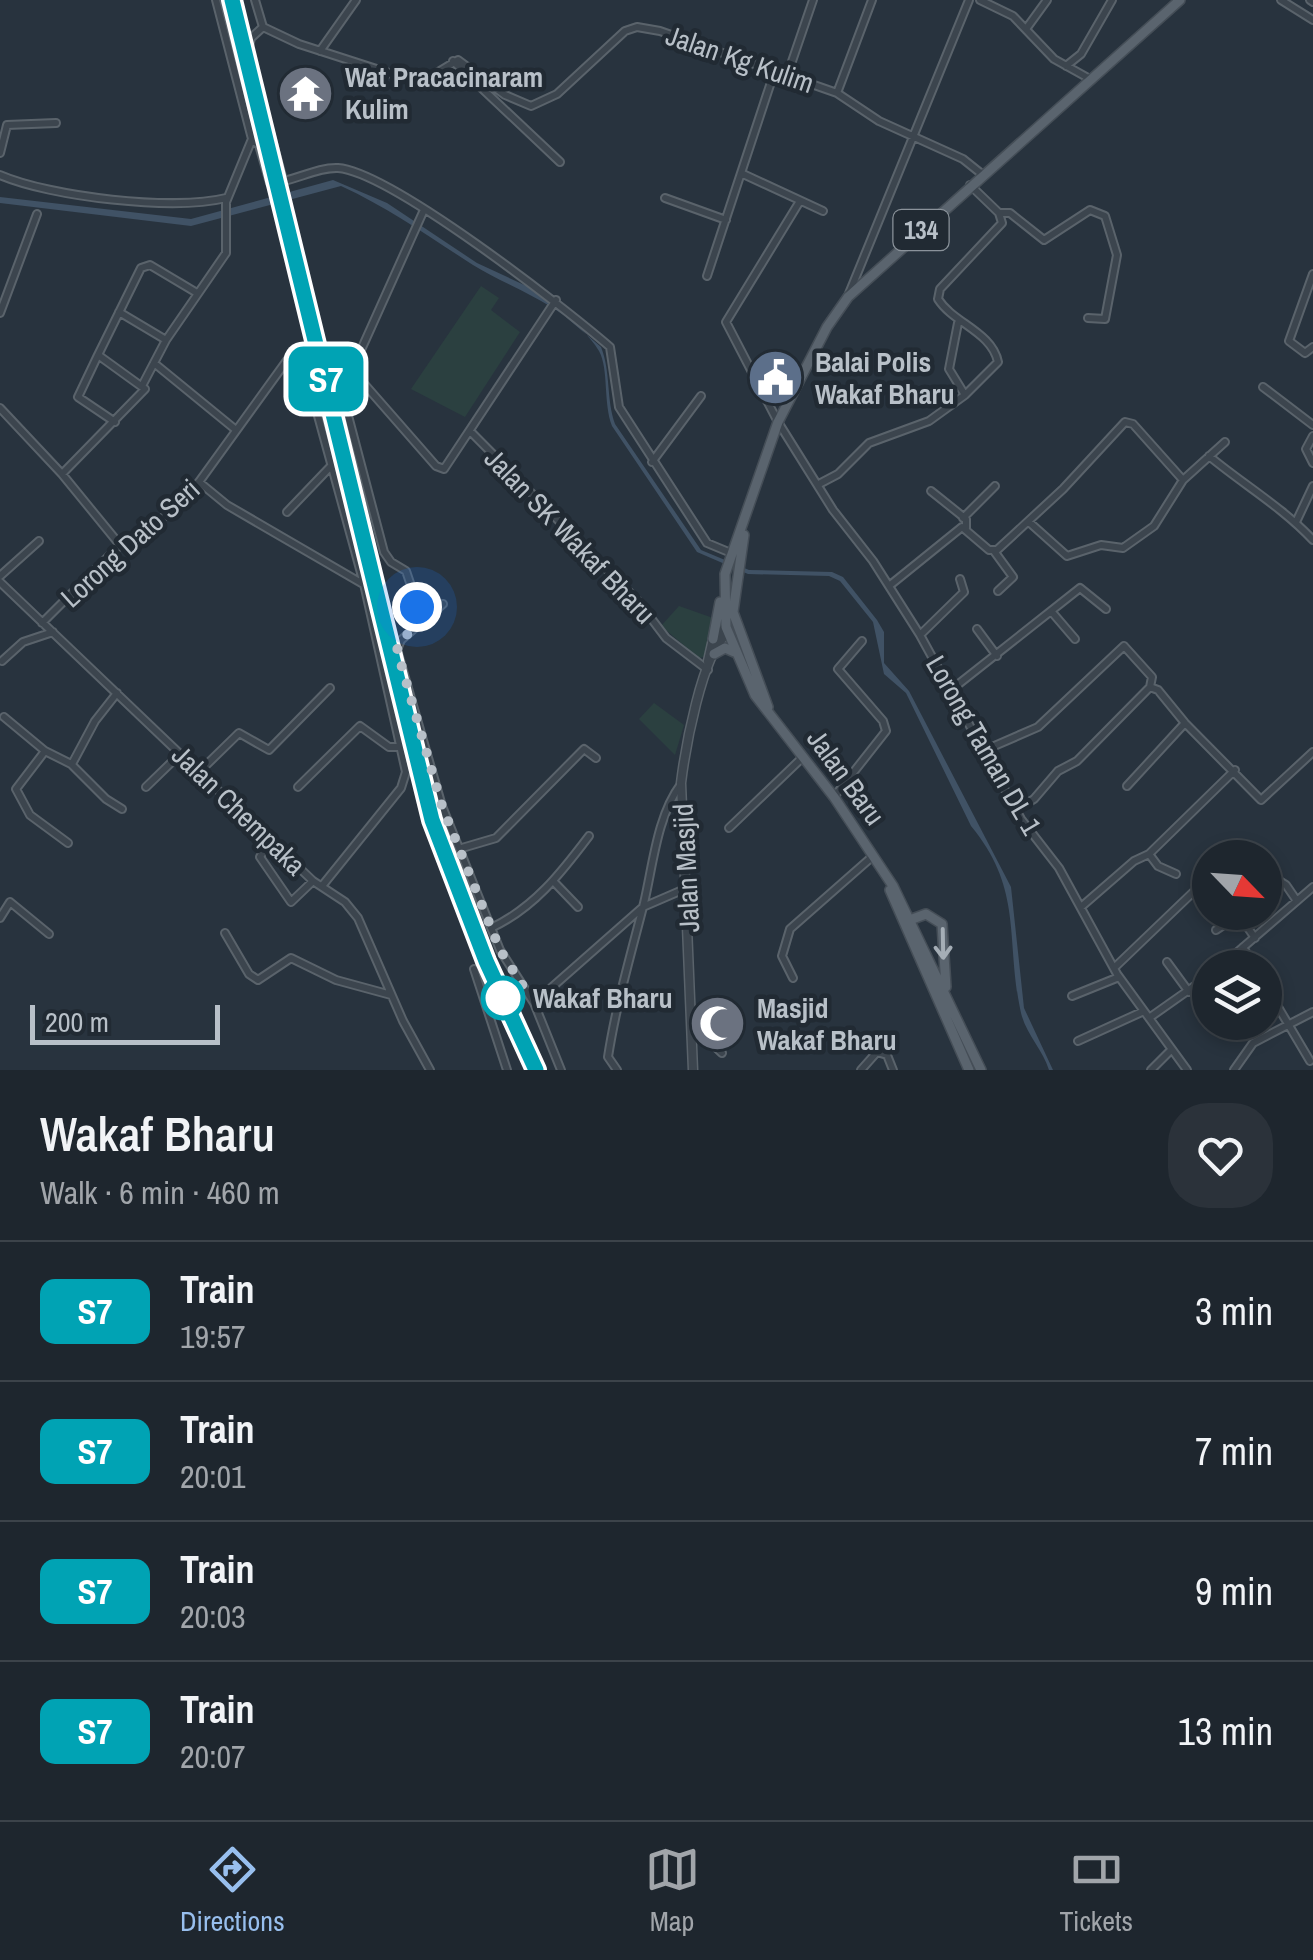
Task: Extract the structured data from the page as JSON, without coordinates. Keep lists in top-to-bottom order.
{
  "streets": {
    "main road": ["134", "Jalan Baru"],
    "street": [
      "Jalan Kg Kulim",
      "Jalan SK Wakaf Bharu",
      "Lorong Dato Seri",
      "Lorong Taman DL 1",
      "Jalan Chempaka",
      "Jalan Masjid"
    ]
  },
  "crossings": [
    ["Jalan Kg Kulim", "134"],
    ["134", "Lorong Taman DL 1"],
    ["134", "Jalan Baru"],
    ["Jalan SK Wakaf Bharu", "Jalan Masjid"],
    ["Lorong Dato Seri", "Jalan Chempaka"],
    ["Jalan Baru", "Jalan Masjid"]
  ],
  "places": {
    "temple": ["Wat Pracacinaram Kulim"],
    "public building": ["Balai Polis Wakaf Bharu"],
    "other": ["Wakaf Bharu"],
    "mosque": ["Masjid Wakaf Bharu"]
  },
  "scale_bar": "200 m",
  "north": "bottom right",
  "page": {
    "on_map": "S7",
    "scale": "200 m",
    "heading": ["Wakaf Bharu", "Walk · 6 min · 460 m"],
    "list": [
      {
        "mark": "S7",
        "name": "Train",
        "note": "19:57",
        "value": "3 min"
      },
      {
        "mark": "S7",
        "name": "Train",
        "note": "20:01",
        "value": "7 min"
      },
      {
        "mark": "S7",
        "name": "Train",
        "note": "20:03",
        "value": "9 min"
      },
      {
        "mark": "S7",
        "name": "Train",
        "note": "20:07",
        "value": "13 min"
      }
    ],
    "tabs": ["Directions", "Map", "Tickets"]
  }
}
